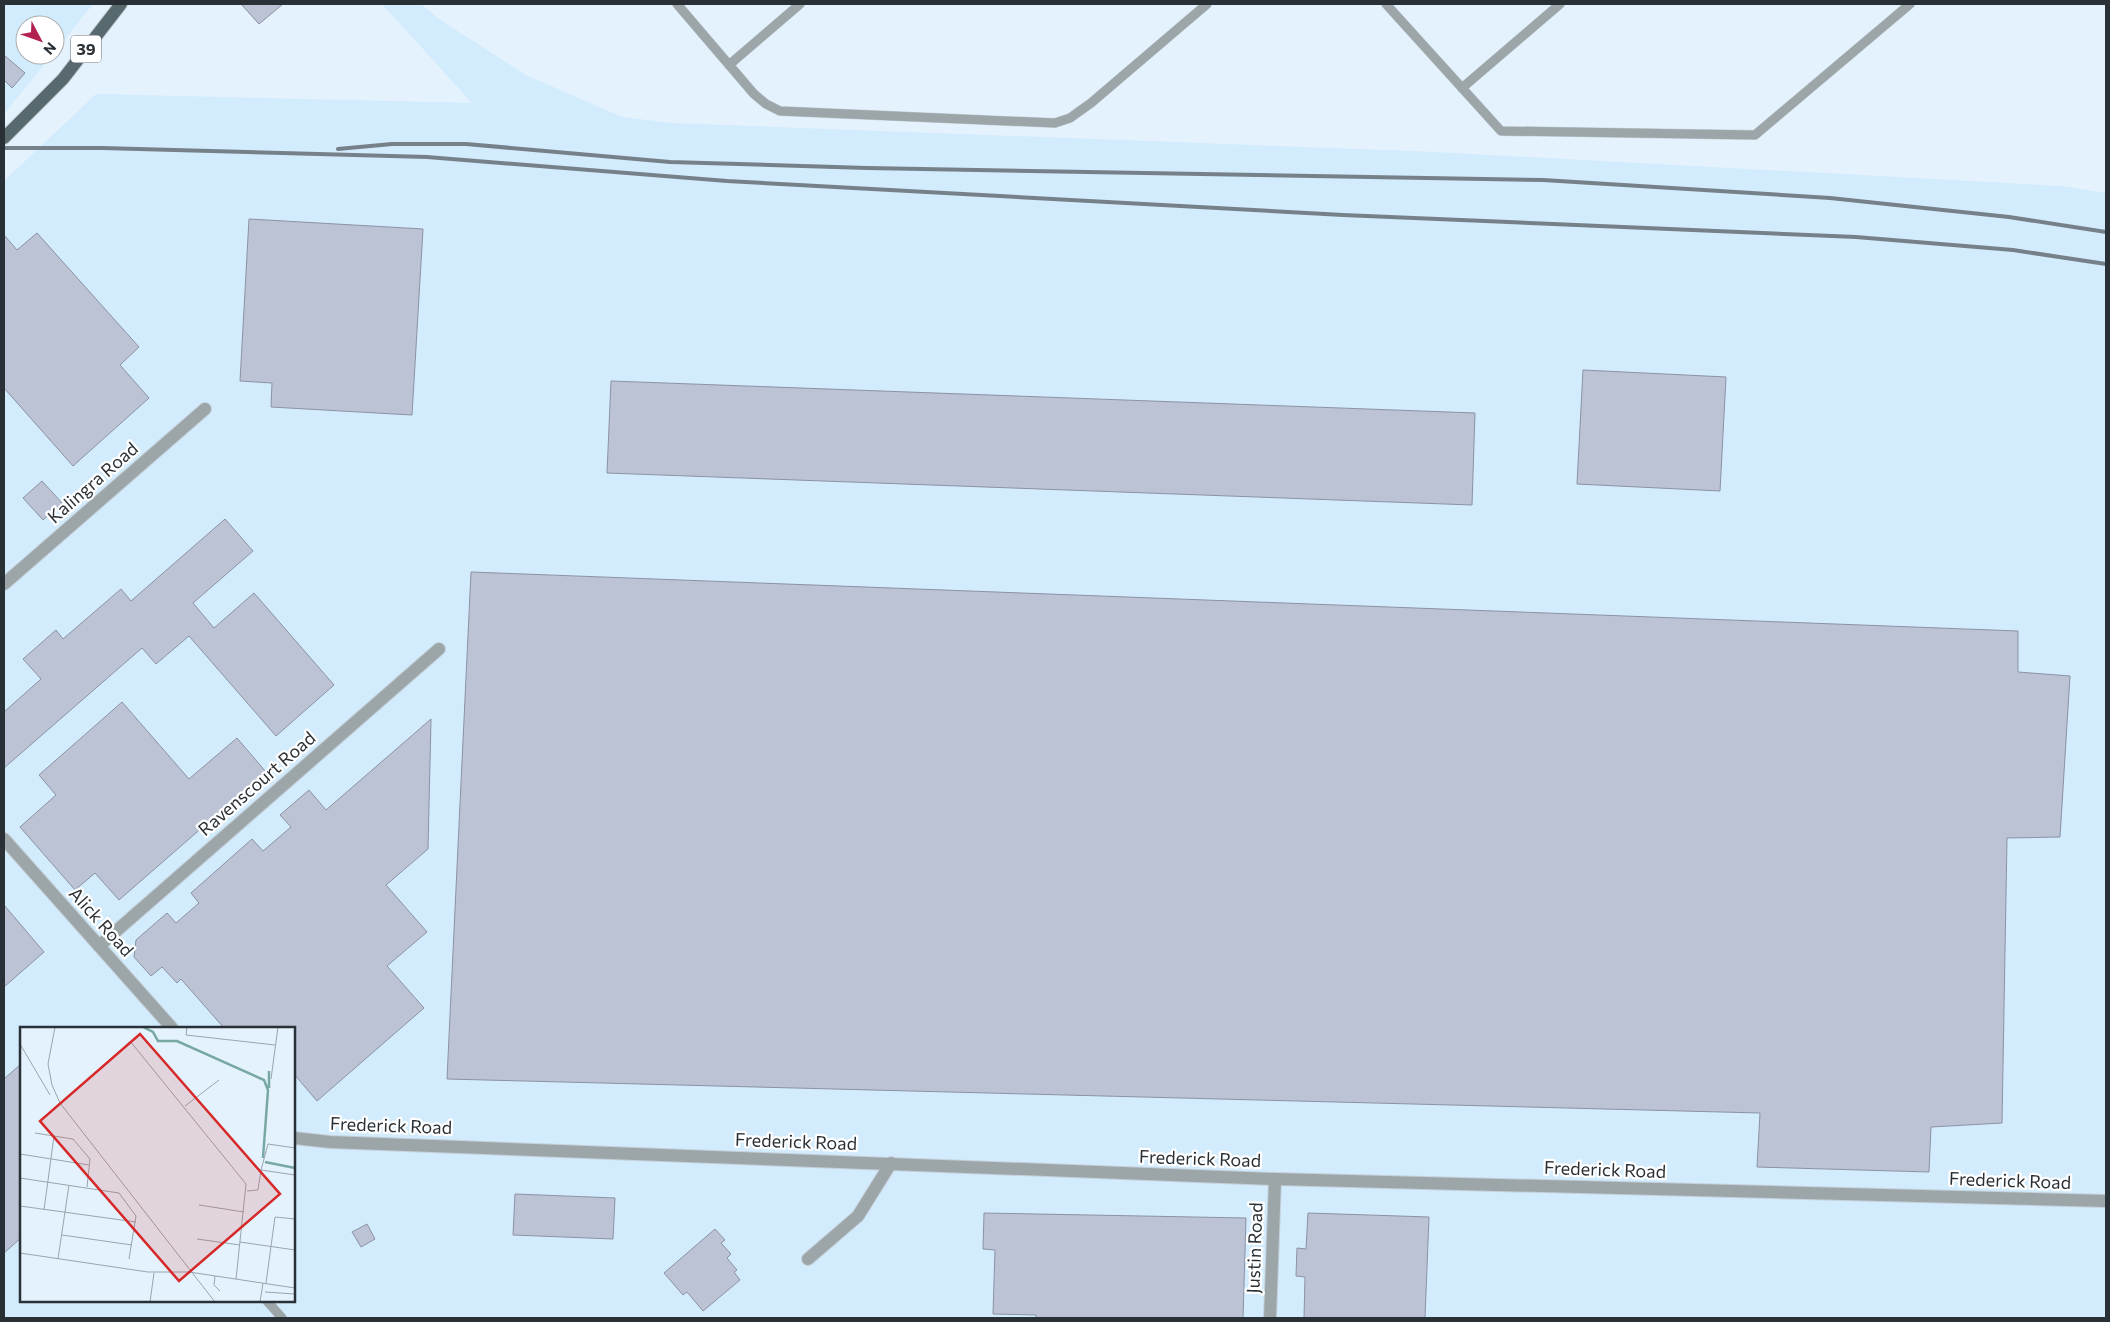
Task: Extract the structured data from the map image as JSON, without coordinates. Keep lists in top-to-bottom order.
{
  "streets": {
    "main road": ["39"],
    "street": [
      "Kalingra Road",
      "Ravenscourt Road",
      "Alick Road",
      "Frederick Road",
      "Justin Road"
    ]
  },
  "crossings": [
    ["Ravenscourt Road", "Alick Road"],
    ["Frederick Road", "Justin Road"]
  ],
  "north": "bottom right"
}
